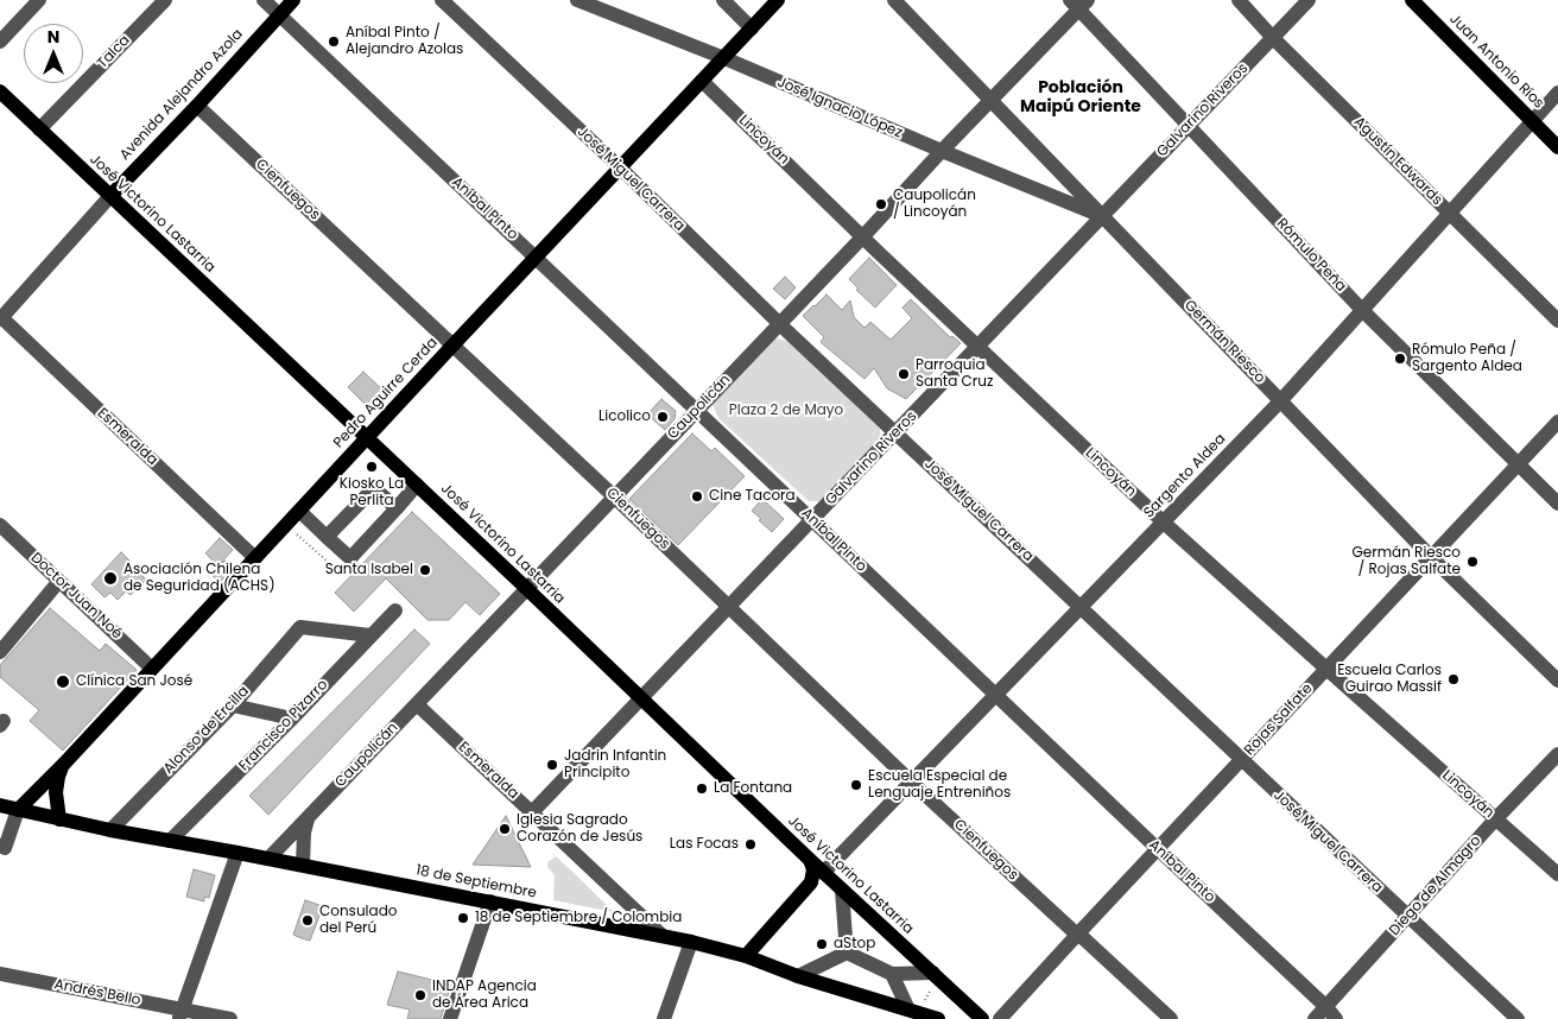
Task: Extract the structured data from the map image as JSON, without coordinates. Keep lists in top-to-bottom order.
{
  "streets": {
    "main road": [
      "Juan Antonio Ríos",
      "Avenida Alejandro Azola",
      "José Victorino Lastarria",
      "Pedro Aguirre Cerda",
      "18 de Septiembre"
    ],
    "street": [
      "Talca",
      "José Ignacio López",
      "Galvarino Riveros",
      "Lincoyán",
      "Agustín Edwards",
      "José Miguel Carrera",
      "Cienfuegos",
      "Aníbal Pinto",
      "Rómulo Peña",
      "Germán Riesco",
      "Caupolicán",
      "Esmeralda",
      "Sargento Aldea",
      "Doctor Juan Noé",
      "Rojas Salfate",
      "Francisco Pizarro",
      "Alonso de Ercilla",
      "Diego de Almagro",
      "Andrés Bello"
    ]
  },
  "crossings": [
    ["Talca", "José Victorino Lastarria"],
    ["Juan Antonio Ríos", "Sargento Aldea"],
    ["Avenida Alejandro Azola", "Cienfuegos"],
    ["Avenida Alejandro Azola", "Aníbal Pinto"],
    ["Avenida Alejandro Azola", "José Victorino Lastarria"],
    ["Avenida Alejandro Azola", "Esmeralda"],
    ["José Ignacio López", "Galvarino Riveros"],
    ["José Ignacio López", "Germán Riesco"],
    ["José Ignacio López", "Pedro Aguirre Cerda"],
    ["José Ignacio López", "Caupolicán"],
    ["Galvarino Riveros", "Lincoyán"],
    ["Galvarino Riveros", "Agustín Edwards"],
    ["Galvarino Riveros", "José Miguel Carrera"],
    ["Galvarino Riveros", "Cienfuegos"],
    ["Galvarino Riveros", "Aníbal Pinto"],
    ["Galvarino Riveros", "José Victorino Lastarria"],
    ["Galvarino Riveros", "Rómulo Peña"],
    ["Galvarino Riveros", "Germán Riesco"],
    ["Galvarino Riveros", "Esmeralda"],
    ["Lincoyán", "Pedro Aguirre Cerda"],
    ["Lincoyán", "Caupolicán"],
    ["Lincoyán", "Sargento Aldea"],
    ["Lincoyán", "Rojas Salfate"],
    ["Lincoyán", "Diego de Almagro"],
    ["Agustín Edwards", "Sargento Aldea"],
    ["José Miguel Carrera", "Pedro Aguirre Cerda"],
    ["José Miguel Carrera", "Caupolicán"],
    ["José Miguel Carrera", "Sargento Aldea"],
    ["José Miguel Carrera", "Rojas Salfate"],
    ["José Miguel Carrera", "Diego de Almagro"],
    ["Cienfuegos", "Pedro Aguirre Cerda"],
    ["Cienfuegos", "Caupolicán"],
    ["Cienfuegos", "Sargento Aldea"],
    ["Cienfuegos", "Rojas Salfate"],
    ["Aníbal Pinto", "Pedro Aguirre Cerda"],
    ["Aníbal Pinto", "Caupolicán"],
    ["Aníbal Pinto", "Sargento Aldea"],
    ["Aníbal Pinto", "Rojas Salfate"],
    ["Aníbal Pinto", "Diego de Almagro"],
    ["José Victorino Lastarria", "Pedro Aguirre Cerda"],
    ["José Victorino Lastarria", "Caupolicán"],
    ["José Victorino Lastarria", "Sargento Aldea"],
    ["Rómulo Peña", "Caupolicán"],
    ["Rómulo Peña", "Sargento Aldea"],
    ["Rómulo Peña", "Rojas Salfate"],
    ["Germán Riesco", "Caupolicán"],
    ["Germán Riesco", "Sargento Aldea"],
    ["Germán Riesco", "Rojas Salfate"],
    ["Pedro Aguirre Cerda", "Esmeralda"],
    ["Pedro Aguirre Cerda", "Doctor Juan Noé"],
    ["Pedro Aguirre Cerda", "18 de Septiembre"],
    ["Caupolicán", "Esmeralda"],
    ["Caupolicán", "18 de Septiembre"],
    ["Esmeralda", "18 de Septiembre"],
    ["Francisco Pizarro", "Alonso de Ercilla"],
    ["Francisco Pizarro", "18 de Septiembre"],
    ["Alonso de Ercilla", "18 de Septiembre"]
  ],
  "districts": ["Población Maipú Oriente"],
  "parks": ["Plaza 2 de Mayo"],
  "places": [
    "Aníbal Pinto / Alejandro Azolas",
    "Caupolicán / Lincoyán",
    "Rómulo Peña / Sargento Aldea",
    "Parroquia Santa Cruz",
    "Licolico",
    "Kiosko La Perlita",
    "Cine Tacora",
    "Germán Riesco / Rojas Salfate",
    "Santa Isabel",
    "Asociación Chilena de Seguridad (ACHS)",
    "Escuela Carlos Guirao Massif",
    "Clínica San José",
    "Jadrin Infantin Principito",
    "Escuela Especial de Lenguaje Entreniños",
    "La Fontana",
    "Iglesia Sagrado Corazón de Jesús",
    "Las Focas",
    "18 de Septiembre / Colombia",
    "Consulado del Perú",
    "aStop",
    "INDAP Agencia de Área Arica"
  ],
  "north": "top"
}
